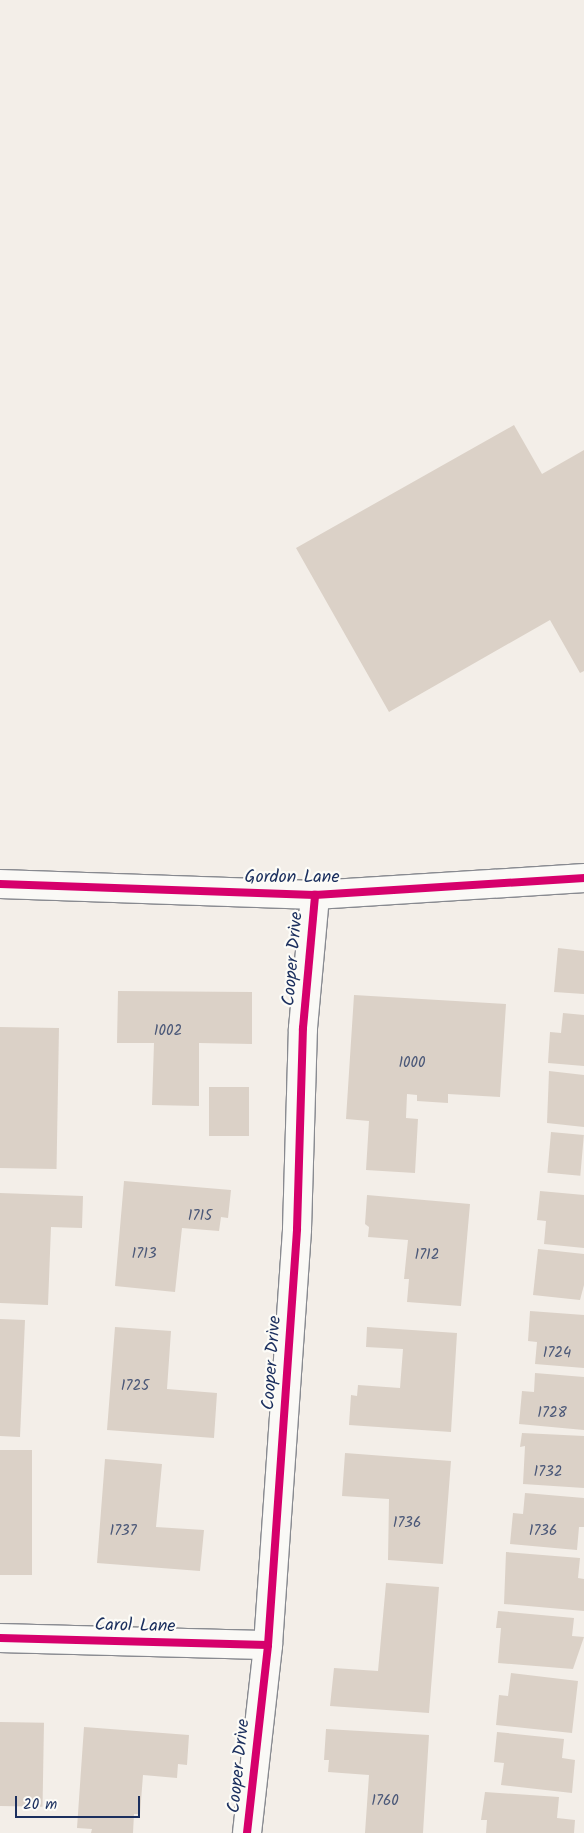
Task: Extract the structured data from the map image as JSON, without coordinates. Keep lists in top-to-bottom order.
{
  "streets": {
    "street": ["Gordon Lane", "Cooper Drive", "Carol Lane"]
  },
  "crossings": [
    ["Gordon Lane", "Cooper Drive"],
    ["Cooper Drive", "Carol Lane"]
  ],
  "house_numbers": [
    "1002",
    "1000",
    "1715",
    "1713",
    "1712",
    "1724",
    "1725",
    "1728",
    "1732",
    "1736",
    "1737",
    "1736",
    "1760"
  ],
  "scale_bar": "20 m"
}
